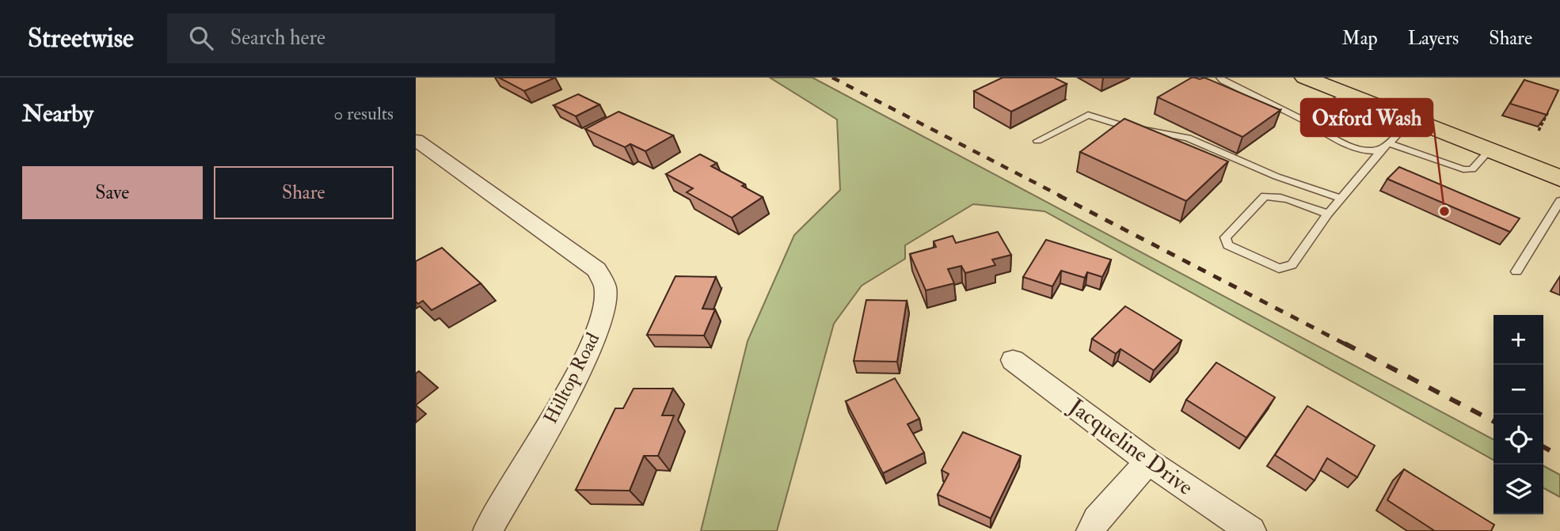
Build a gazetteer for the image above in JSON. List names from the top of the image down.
{
  "streets": {
    "street": ["Hilltop Road", "Jacqueline Drive"]
  },
  "places": ["Oxford Wash"],
  "page": {
    "header": "Streetwise",
    "search": "Search here",
    "nav": ["Map", "Layers", "Share"],
    "heading": ["Nearby", "0 results"],
    "buttons": ["Save", "Share"],
    "map_buttons": ["+", "−"]
  }
}
